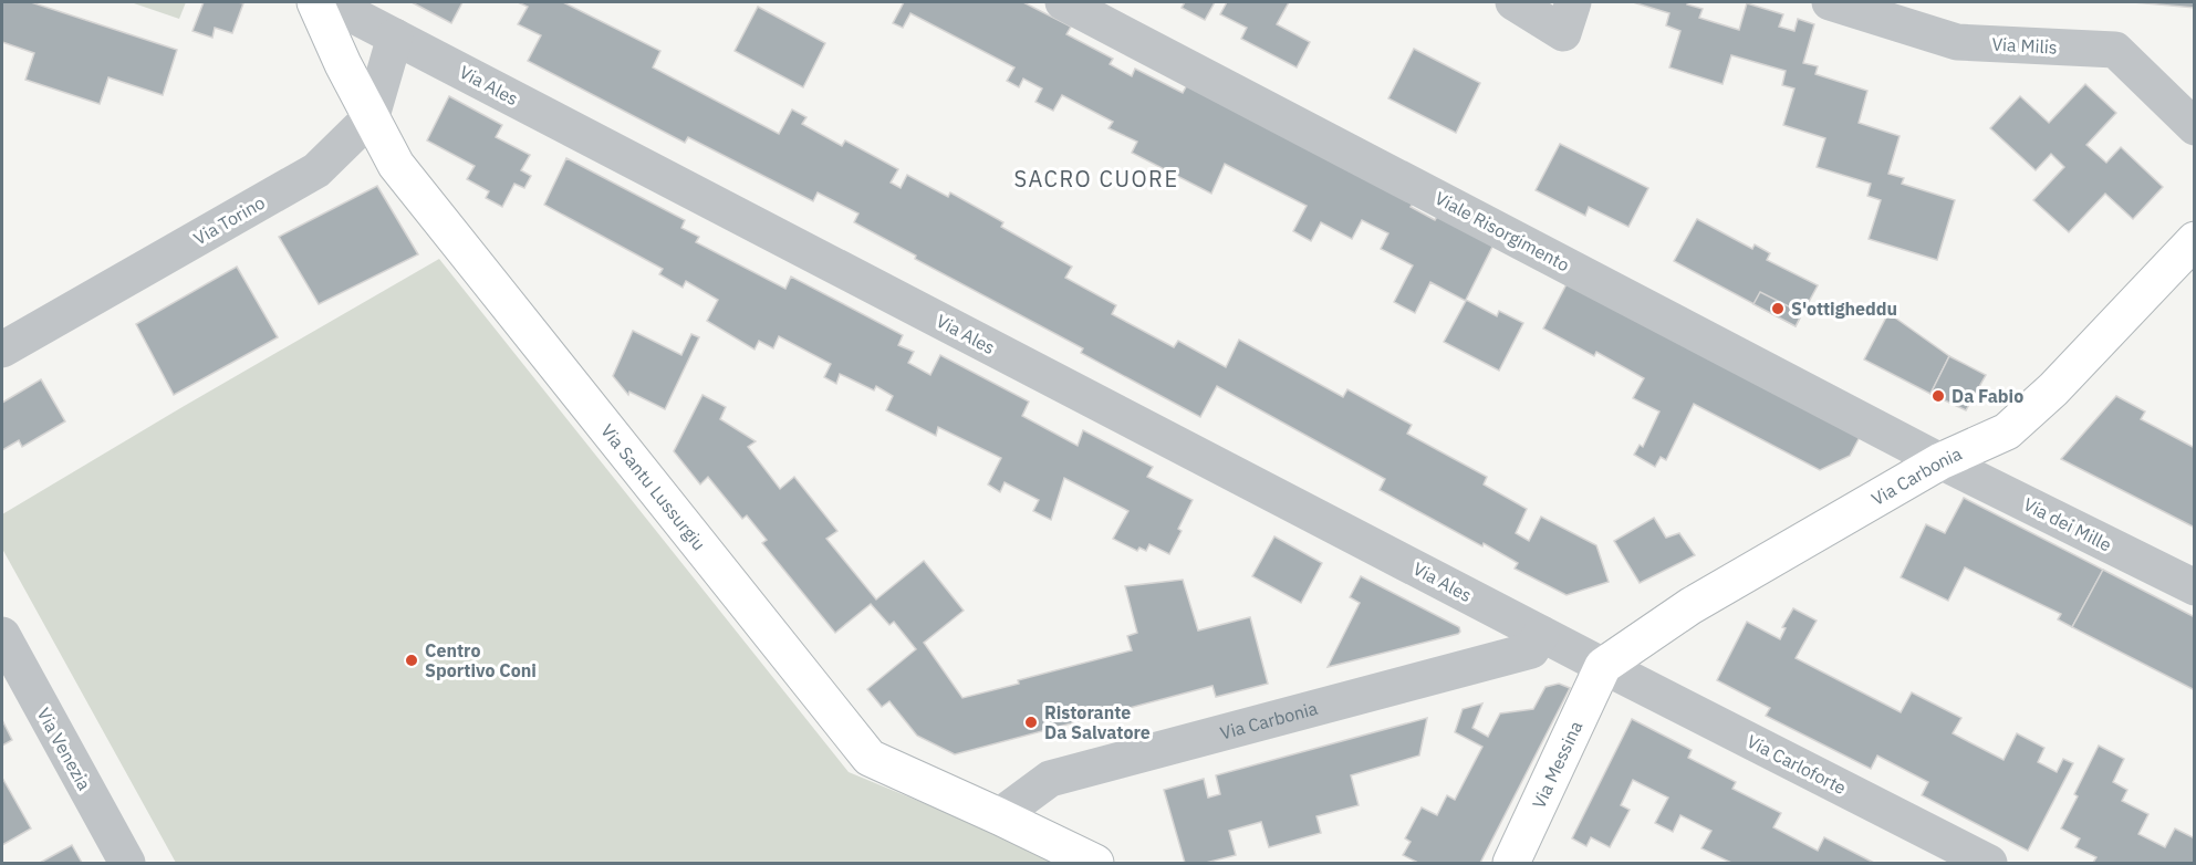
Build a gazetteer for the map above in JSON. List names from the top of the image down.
{
  "streets": {
    "street": [
      "Via Milis",
      "Via Ales",
      "Via Torino",
      "Viale Risorgimento",
      "Via Carbonia",
      "Via Santu Lussurgiu",
      "Via dei Mille",
      "Via Venezia",
      "Via Messina",
      "Via Carloforte"
    ]
  },
  "crossings": [
    ["Via Ales", "Via Torino"],
    ["Via Ales", "Via Carbonia"],
    ["Via Ales", "Via Messina"],
    ["Via Ales", "Via Carloforte"],
    ["Via Torino", "Via Santu Lussurgiu"],
    ["Viale Risorgimento", "Via Carbonia"],
    ["Viale Risorgimento", "Via dei Mille"],
    ["Via Carbonia", "Via Santu Lussurgiu"],
    ["Via Carbonia", "Via dei Mille"],
    ["Via Carbonia", "Via Messina"],
    ["Via Carbonia", "Via Carloforte"],
    ["Via Messina", "Via Carloforte"]
  ],
  "districts": ["SACRO CUORE"],
  "places": [
    "S'ottigheddu",
    "Da Fabio",
    "Centro Sportivo Coni",
    "Ristorante Da Salvatore"
  ]
}
